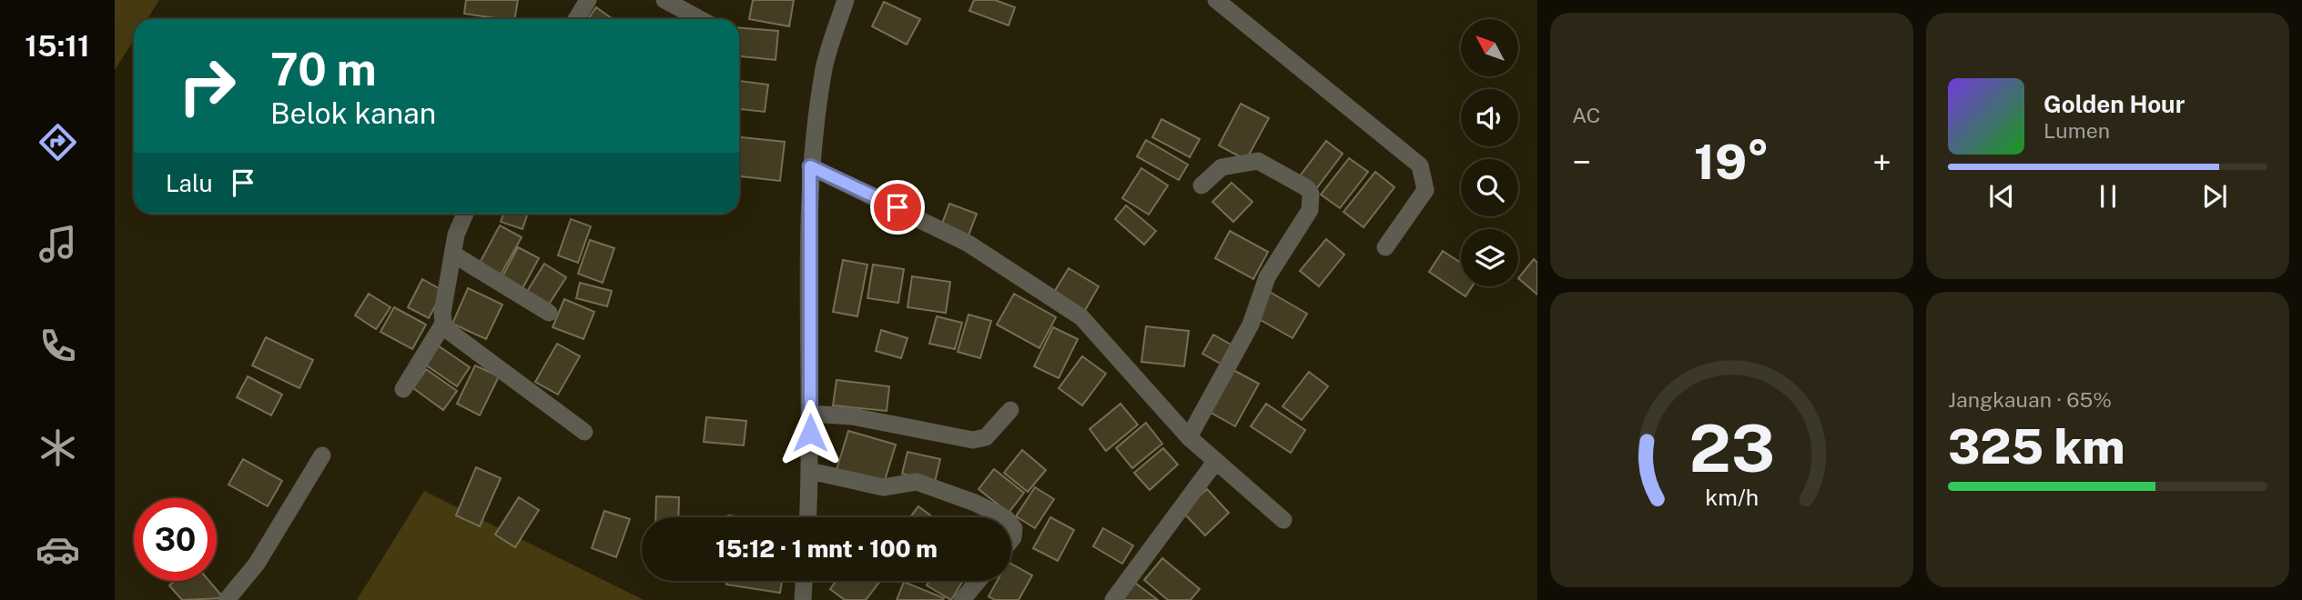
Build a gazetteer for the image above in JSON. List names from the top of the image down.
{
  "north": "top left",
  "page": {
    "tabs": "15:11",
    "tile": [
      "AC",
      ["Jangkauan · 65%", "325 km"]
    ],
    "turn": ["70 m", "Belok kanan"],
    "song": ["Golden Hour", "Lumen"],
    "heat": ["−", "19°", "+"],
    "then": "Lalu",
    "limit": "30",
    "trip": "15:12 · 1 mnt · 100 m",
    "gauge": ["23", "km/h"]
  }
}
